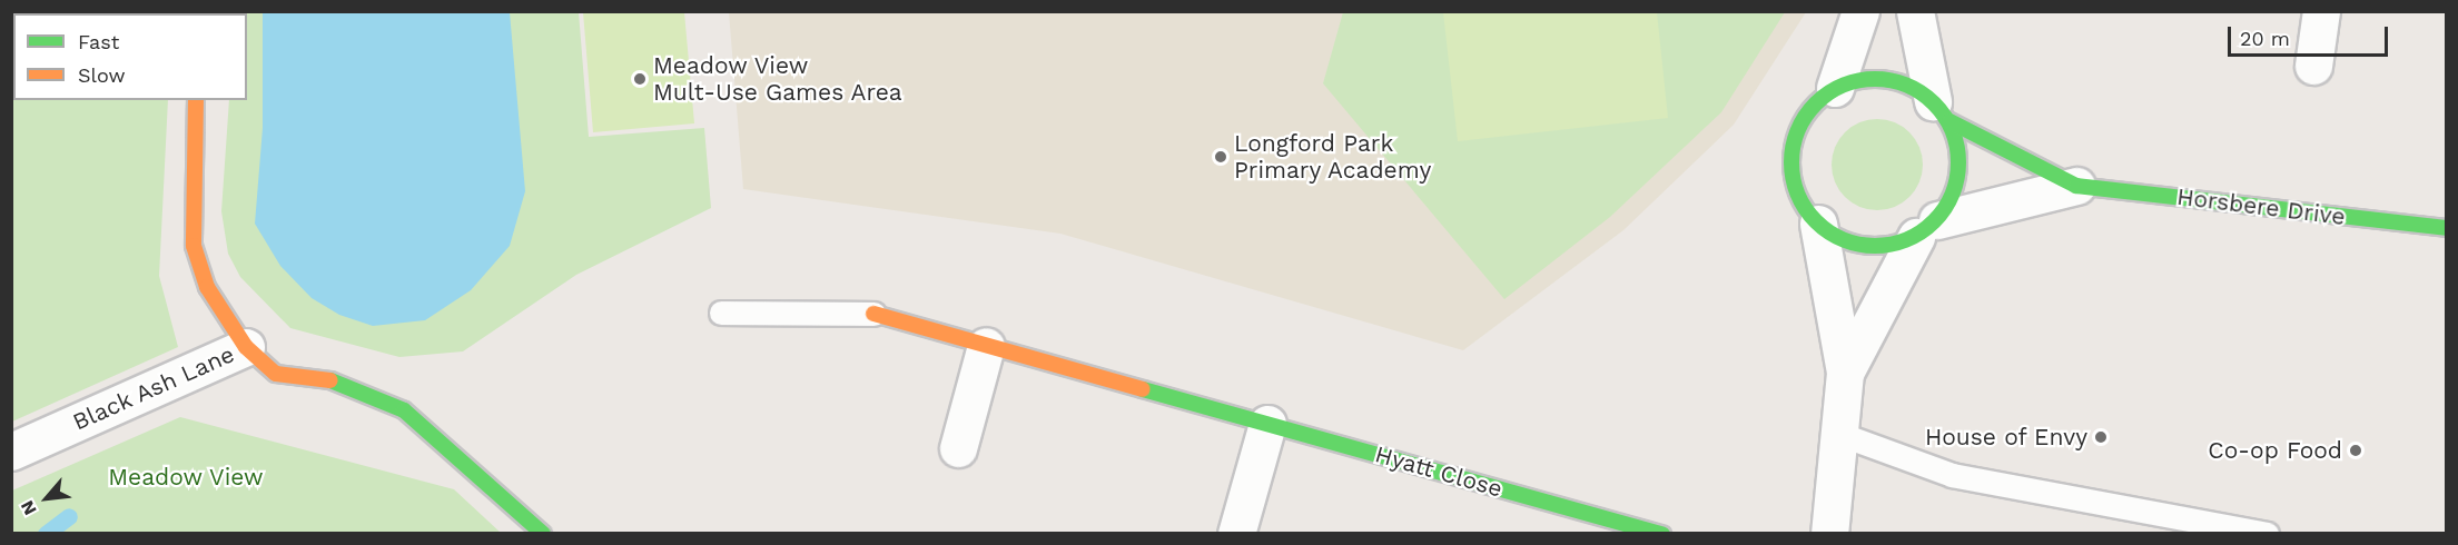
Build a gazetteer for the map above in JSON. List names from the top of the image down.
{
  "streets": {
    "street": ["Horsbere Drive", "Black Ash Lane", "Hyatt Close"]
  },
  "parks": ["Meadow View"],
  "places": [
    "Meadow View Mult-Use Games Area",
    "Longford Park Primary Academy",
    "House of Envy",
    "Co-op Food"
  ],
  "legend": ["Fast", "Slow"],
  "scale_bar": "20 m",
  "north": "bottom left"
}
